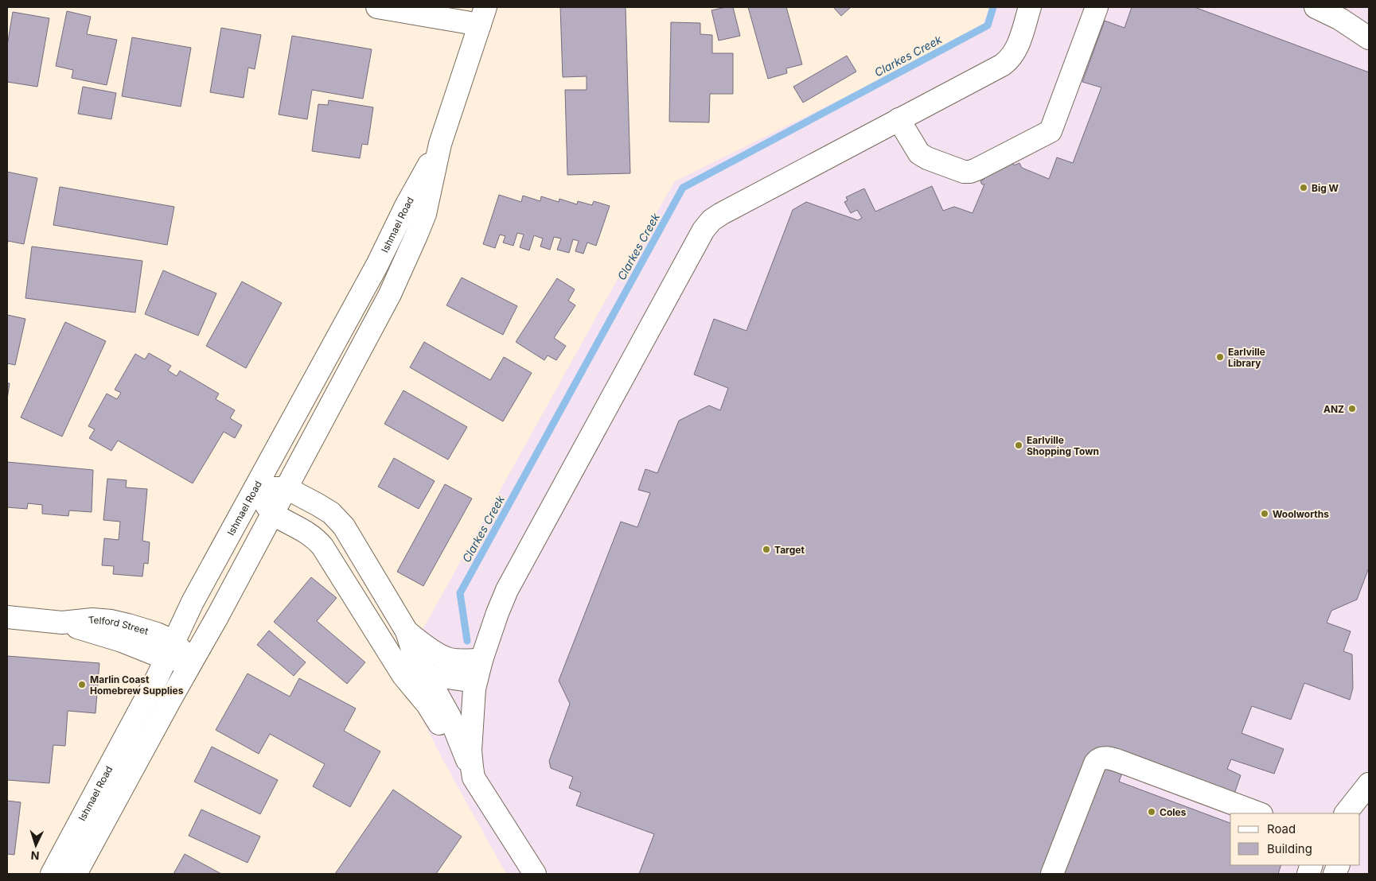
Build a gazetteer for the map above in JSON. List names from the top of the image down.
{
  "streets": {
    "street": ["Ishmael Road", "Telford Street"]
  },
  "crossings": [
    ["Ishmael Road", "Telford Street"]
  ],
  "water": ["Clarkes Creek"],
  "places": [
    "Big W",
    "Earlville Library",
    "ANZ",
    "Earlville Shopping Town",
    "Woolworths",
    "Target",
    "Marlin Coast Homebrew Supplies",
    "Coles"
  ],
  "legend": ["Road", "Building"],
  "north": "bottom"
}
